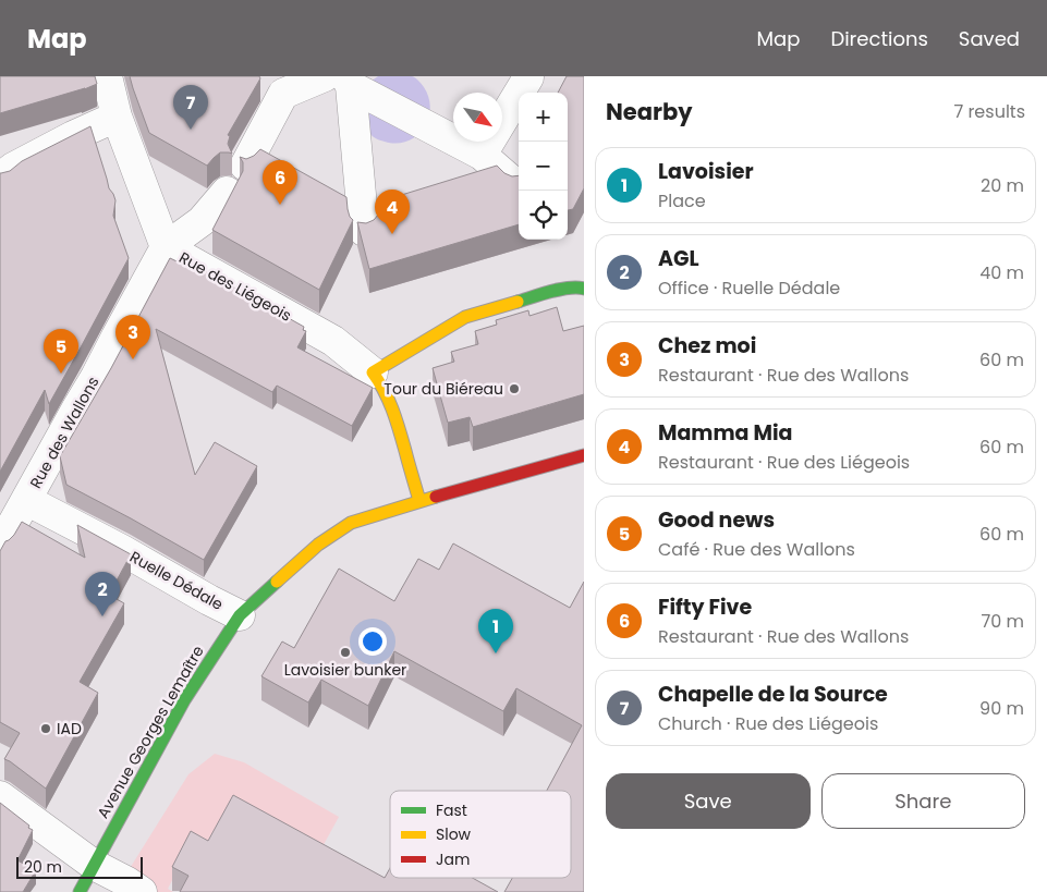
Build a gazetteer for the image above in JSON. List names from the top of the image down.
{
  "streets": {
    "street": [
      "Rue des Liégeois",
      "Rue des Wallons",
      "Ruelle Dédale",
      "Avenue Georges Lemaître"
    ]
  },
  "crossings": [
    ["Rue des Liégeois", "Rue des Wallons"],
    ["Rue des Liégeois", "Avenue Georges Lemaître"],
    ["Rue des Wallons", "Ruelle Dédale"],
    ["Ruelle Dédale", "Avenue Georges Lemaître"]
  ],
  "places": ["Tour du Biéreau", "Lavoisier bunker", "IAD"],
  "legend": ["Fast", "Slow", "Jam"],
  "scale_bar": "20 m",
  "north": "bottom right",
  "page": {
    "header": "Map",
    "nav": ["Map", "Directions", "Saved"],
    "heading": ["Nearby", "7 results"],
    "pins": [
      "7",
      "6",
      "4",
      "3",
      "5",
      "2",
      "1"
    ],
    "map_buttons": ["+", "−"],
    "list": [
      {
        "mark": "1",
        "name": "Lavoisier",
        "note": "Place",
        "value": "20 m"
      },
      {
        "mark": "2",
        "name": "AGL",
        "note": "Office · Ruelle Dédale",
        "value": "40 m"
      },
      {
        "mark": "3",
        "name": "Chez moi",
        "note": "Restaurant · Rue des Wallons",
        "value": "60 m"
      },
      {
        "mark": "4",
        "name": "Mamma Mia",
        "note": "Restaurant · Rue des Liégeois",
        "value": "60 m"
      },
      {
        "mark": "5",
        "name": "Good news",
        "note": "Café · Rue des Wallons",
        "value": "60 m"
      },
      {
        "mark": "6",
        "name": "Fifty Five",
        "note": "Restaurant · Rue des Wallons",
        "value": "70 m"
      },
      {
        "mark": "7",
        "name": "Chapelle de la Source",
        "note": "Church · Rue des Liégeois",
        "value": "90 m"
      }
    ],
    "buttons": ["Save", "Share"],
    "scale": "20 m"
  }
}
